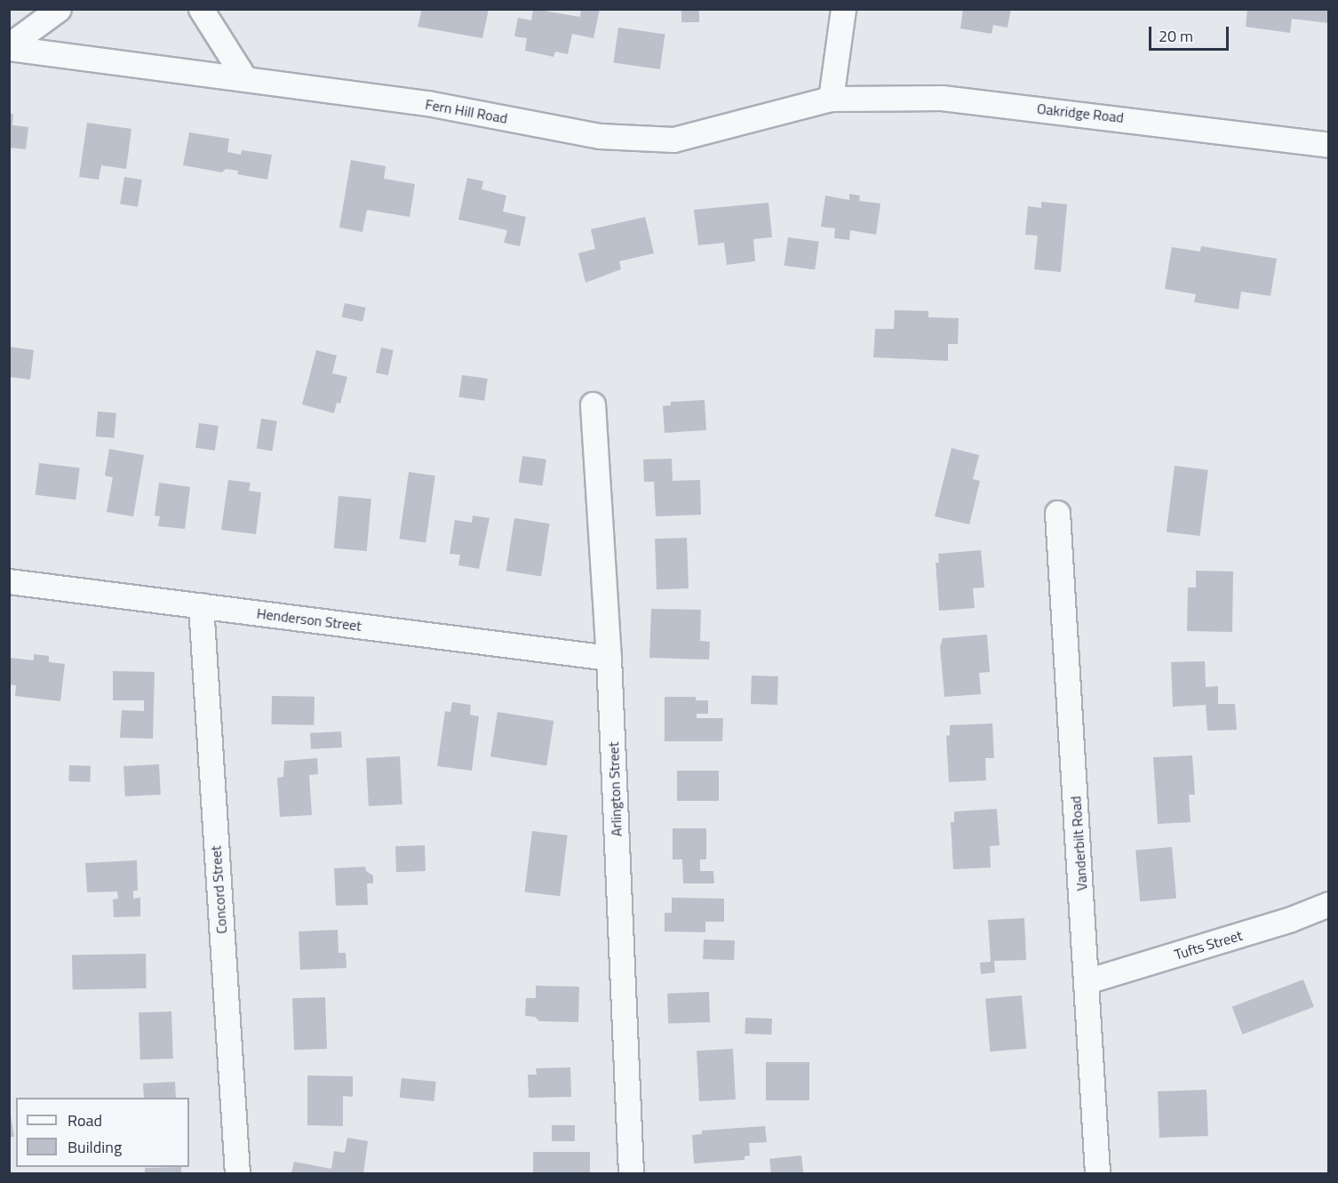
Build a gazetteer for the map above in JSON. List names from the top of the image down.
{
  "streets": {
    "street": [
      "Fern Hill Road",
      "Oakridge Road",
      "Henderson Street",
      "Arlington Street",
      "Vanderbilt Road",
      "Concord Street",
      "Tufts Street"
    ]
  },
  "crossings": [
    ["Fern Hill Road", "Oakridge Road"],
    ["Henderson Street", "Arlington Street"],
    ["Henderson Street", "Concord Street"],
    ["Vanderbilt Road", "Tufts Street"]
  ],
  "legend": ["Road", "Building"],
  "scale_bar": "20 m"
}
